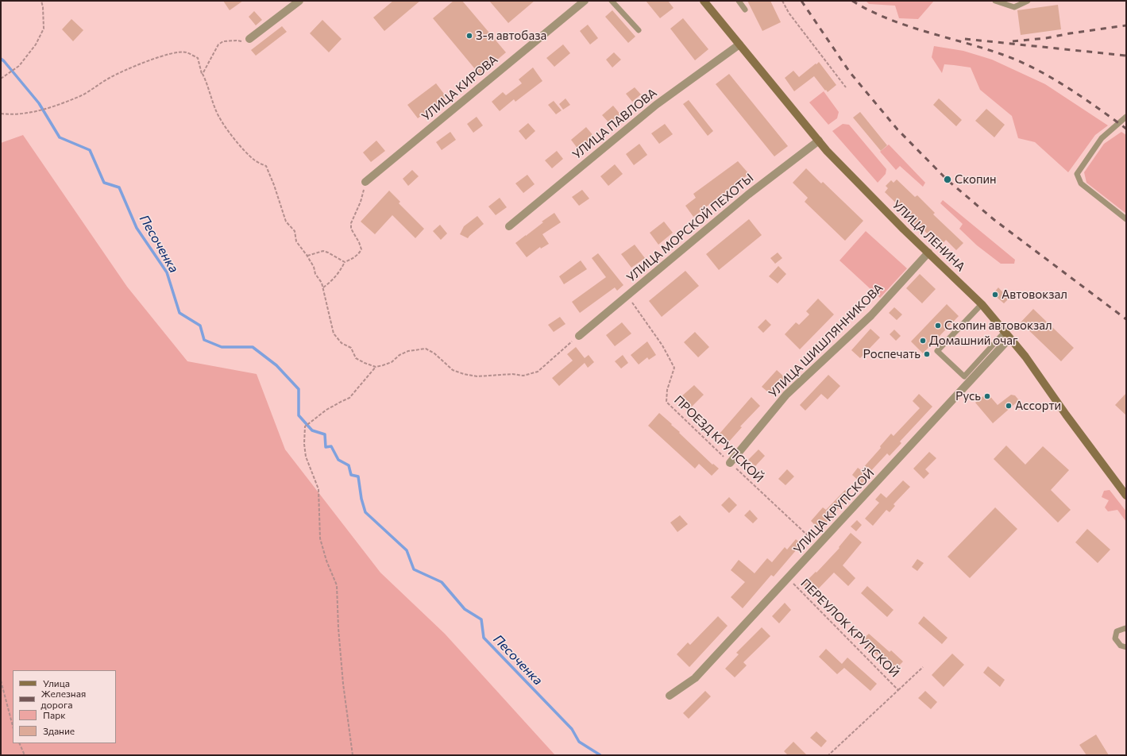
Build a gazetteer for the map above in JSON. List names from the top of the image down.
{
  "streets": {
    "street": [
      "УЛИЦА КИРОВА",
      "УЛИЦА ПАВЛОВА",
      "УЛИЦА МОРСКОЙ ПЕХОТЫ",
      "УЛИЦА ЛЕНИНА",
      "УЛИЦА ШИШЛЯННИКОВА",
      "УЛИЦА КРУПСКОЙ"
    ],
    "path": ["ПРОЕЗД КРУПСКОЙ", "ПЕРЕУЛОК КРУПСКОЙ"]
  },
  "crossings": [
    ["УЛИЦА ПАВЛОВА", "УЛИЦА ЛЕНИНА"],
    ["УЛИЦА МОРСКОЙ ПЕХОТЫ", "УЛИЦА ЛЕНИНА"],
    ["УЛИЦА МОРСКОЙ ПЕХОТЫ", "ПРОЕЗД КРУПСКОЙ"],
    ["УЛИЦА ЛЕНИНА", "УЛИЦА ШИШЛЯННИКОВА"],
    ["УЛИЦА ЛЕНИНА", "УЛИЦА КРУПСКОЙ"],
    ["УЛИЦА ШИШЛЯННИКОВА", "ПРОЕЗД КРУПСКОЙ"],
    ["ПРОЕЗД КРУПСКОЙ", "УЛИЦА КРУПСКОЙ"],
    ["УЛИЦА КРУПСКОЙ", "ПЕРЕУЛОК КРУПСКОЙ"]
  ],
  "water": ["Песоченка"],
  "places": [
    "3-я автобаза",
    "Скопин",
    "Автовокзал",
    "Скопин автовокзал",
    "Домашний очаг",
    "Роспечать",
    "Русь",
    "Ассорти"
  ],
  "legend": [
    "Улица",
    "Железная дорога",
    "Парк",
    "Здание"
  ]
}
